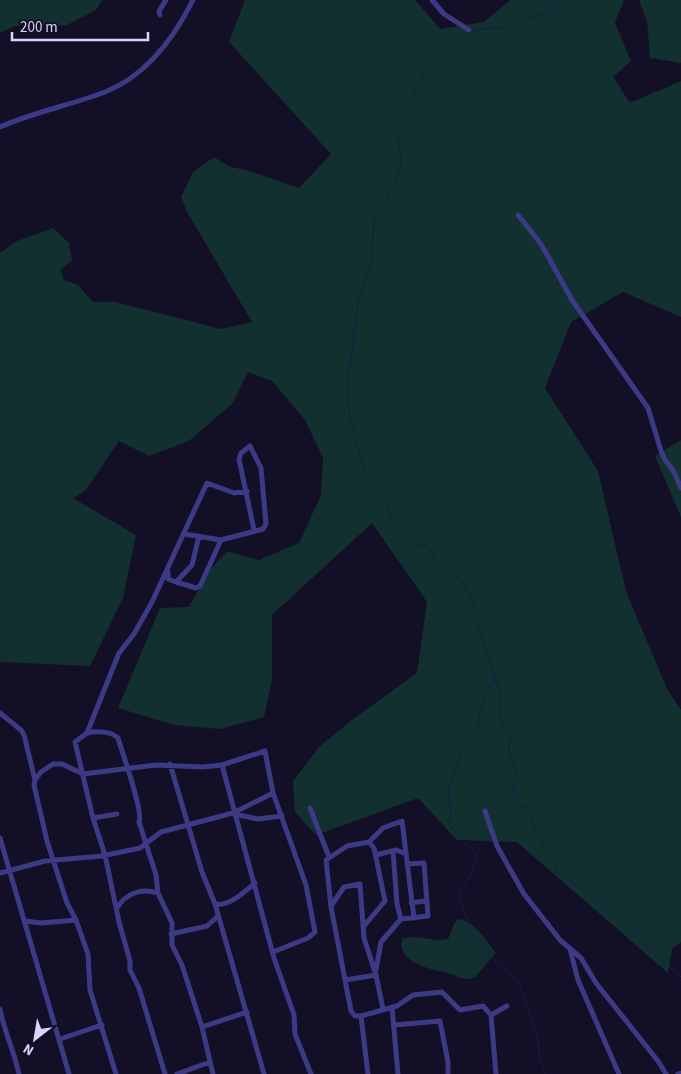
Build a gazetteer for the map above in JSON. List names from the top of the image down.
{
  "scale_bar": "200 m",
  "north": "bottom left"
}
